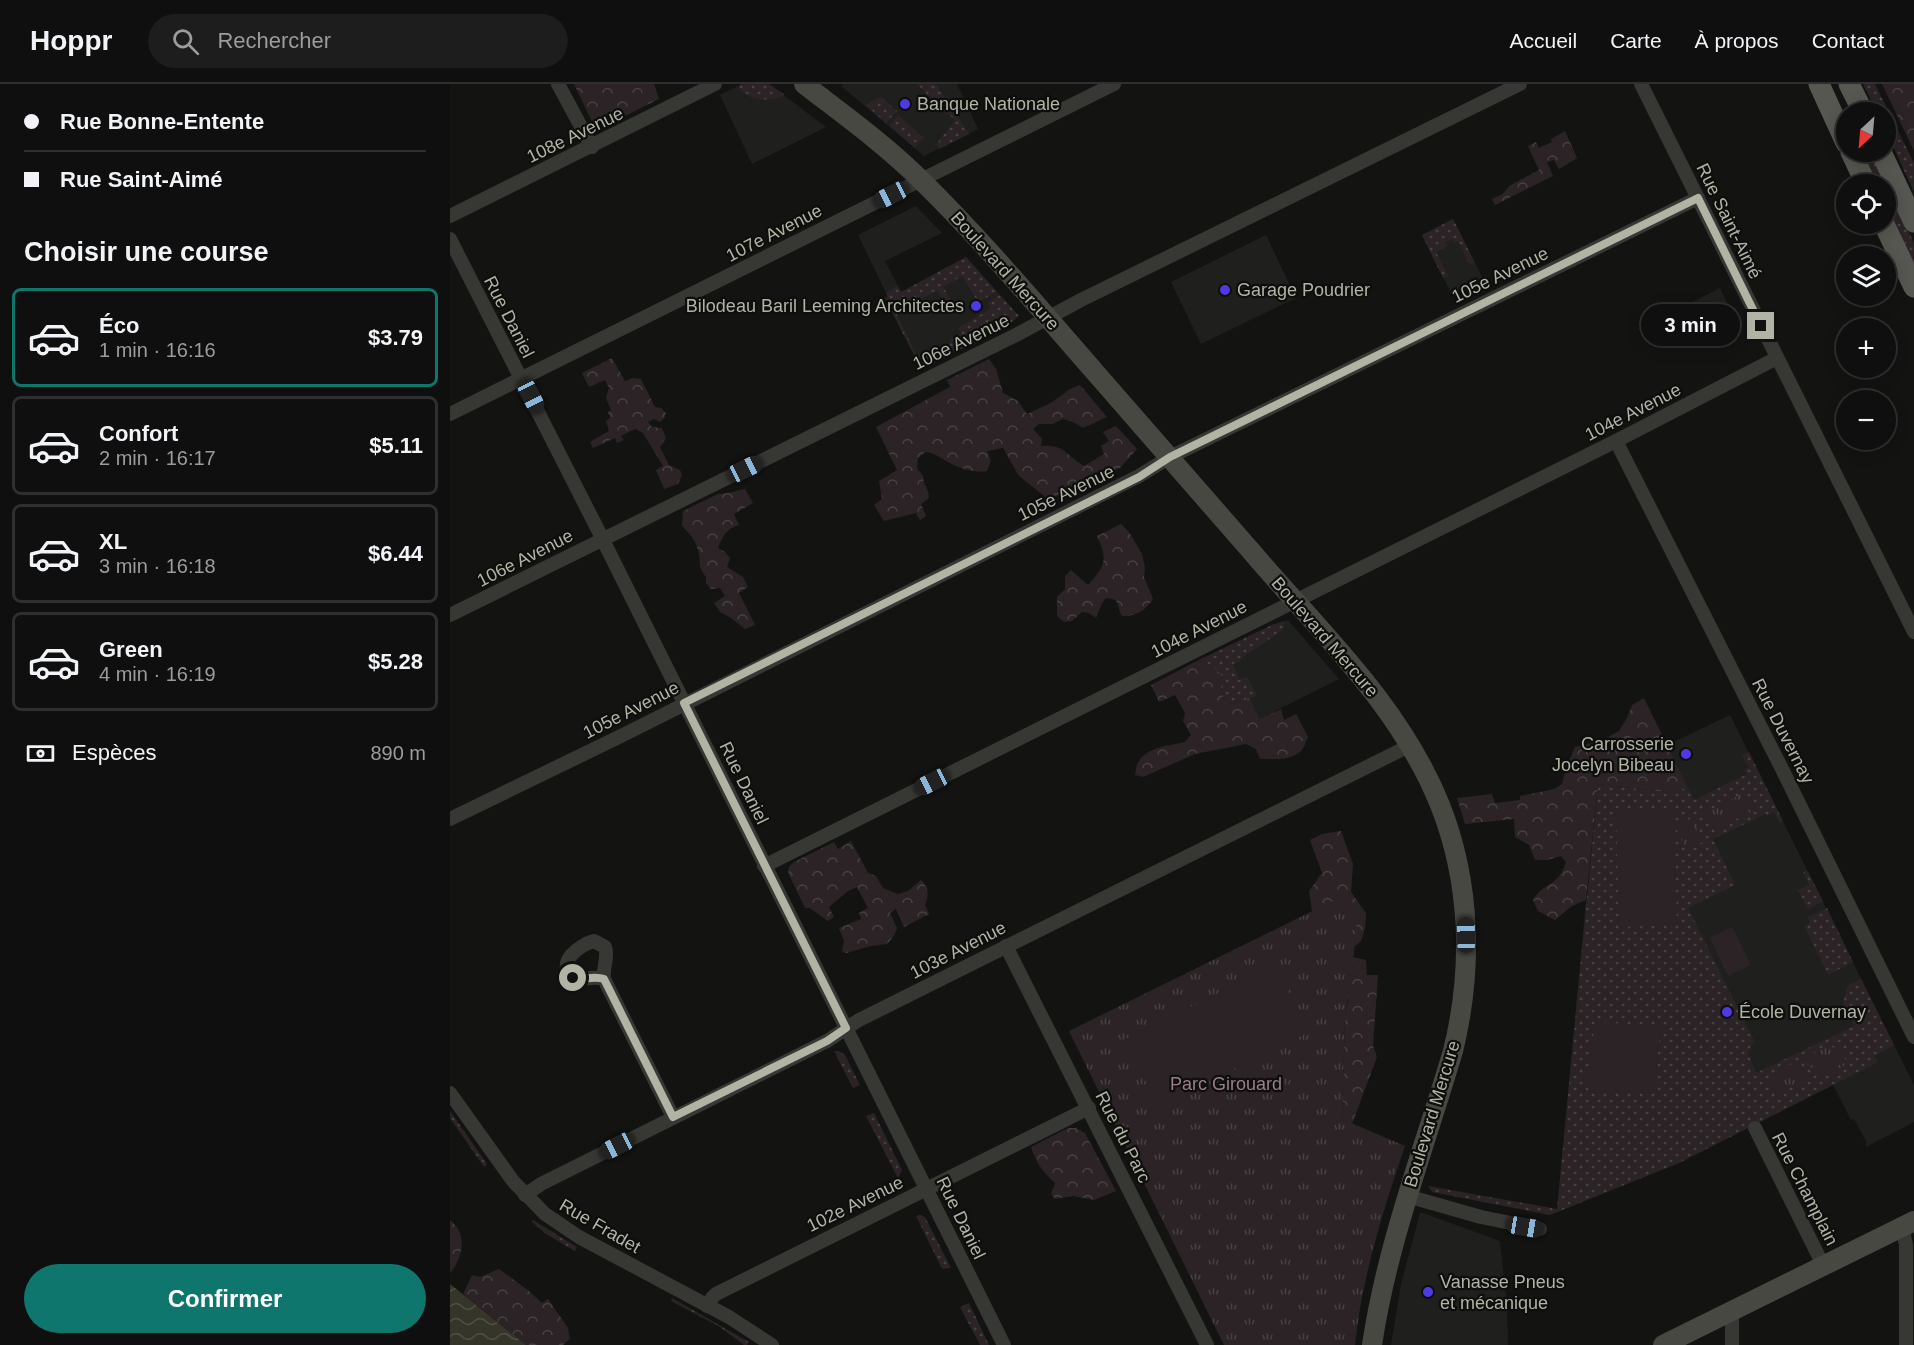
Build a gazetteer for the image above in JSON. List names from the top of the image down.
{
  "streets": {
    "street": [
      "108e Avenue",
      "Rue Saint-Aimé",
      "107e Avenue",
      "Boulevard Mercure",
      "105e Avenue",
      "Rue Daniel",
      "106e Avenue",
      "104e Avenue",
      "Rue Duvernay",
      "103e Avenue",
      "Rue du Parc",
      "Rue Champlain",
      "102e Avenue",
      "Rue Fradet"
    ]
  },
  "crossings": [
    ["Rue Saint-Aimé", "105e Avenue"],
    ["Rue Saint-Aimé", "104e Avenue"],
    ["107e Avenue", "Boulevard Mercure"],
    ["107e Avenue", "Rue Daniel"],
    ["Boulevard Mercure", "105e Avenue"],
    ["Boulevard Mercure", "106e Avenue"],
    ["Boulevard Mercure", "104e Avenue"],
    ["Boulevard Mercure", "103e Avenue"],
    ["105e Avenue", "Rue Daniel"],
    ["Rue Daniel", "106e Avenue"],
    ["Rue Daniel", "104e Avenue"],
    ["Rue Daniel", "103e Avenue"],
    ["Rue Daniel", "102e Avenue"],
    ["104e Avenue", "Rue Duvernay"],
    ["103e Avenue", "Rue du Parc"],
    ["103e Avenue", "Rue Fradet"],
    ["Rue du Parc", "102e Avenue"],
    ["102e Avenue", "Rue Fradet"]
  ],
  "parks": ["Parc Girouard"],
  "places": [
    "Banque Nationale",
    "Garage Poudrier",
    "Bilodeau Baril Leeming Architectes",
    "Carrosserie Jocelyn Bibeau",
    "École Duvernay",
    "Vanasse Pneus et mécanique"
  ],
  "north": "bottom left",
  "page": {
    "header": "Hoppr",
    "search": "Rechercher",
    "nav": [
      "Accueil",
      "Carte",
      "À propos",
      "Contact"
    ],
    "banner": ["Rue Bonne-Entente", "Rue Saint-Aimé"],
    "map_buttons": ["+", "−"],
    "heading": "Choisir une course",
    "list": [
      {
        "name": "Éco",
        "note": "1 min · 16:16",
        "value": "$3.79"
      },
      {
        "name": "Confort",
        "note": "2 min · 16:17",
        "value": "$5.11"
      },
      {
        "name": "XL",
        "note": "3 min · 16:18",
        "value": "$6.44"
      },
      {
        "name": "Green",
        "note": "4 min · 16:19",
        "value": "$5.28"
      }
    ],
    "bubble": "3 min",
    "pay": ["Espèces", "890 m"],
    "buttons": "Confirmer"
  }
}
